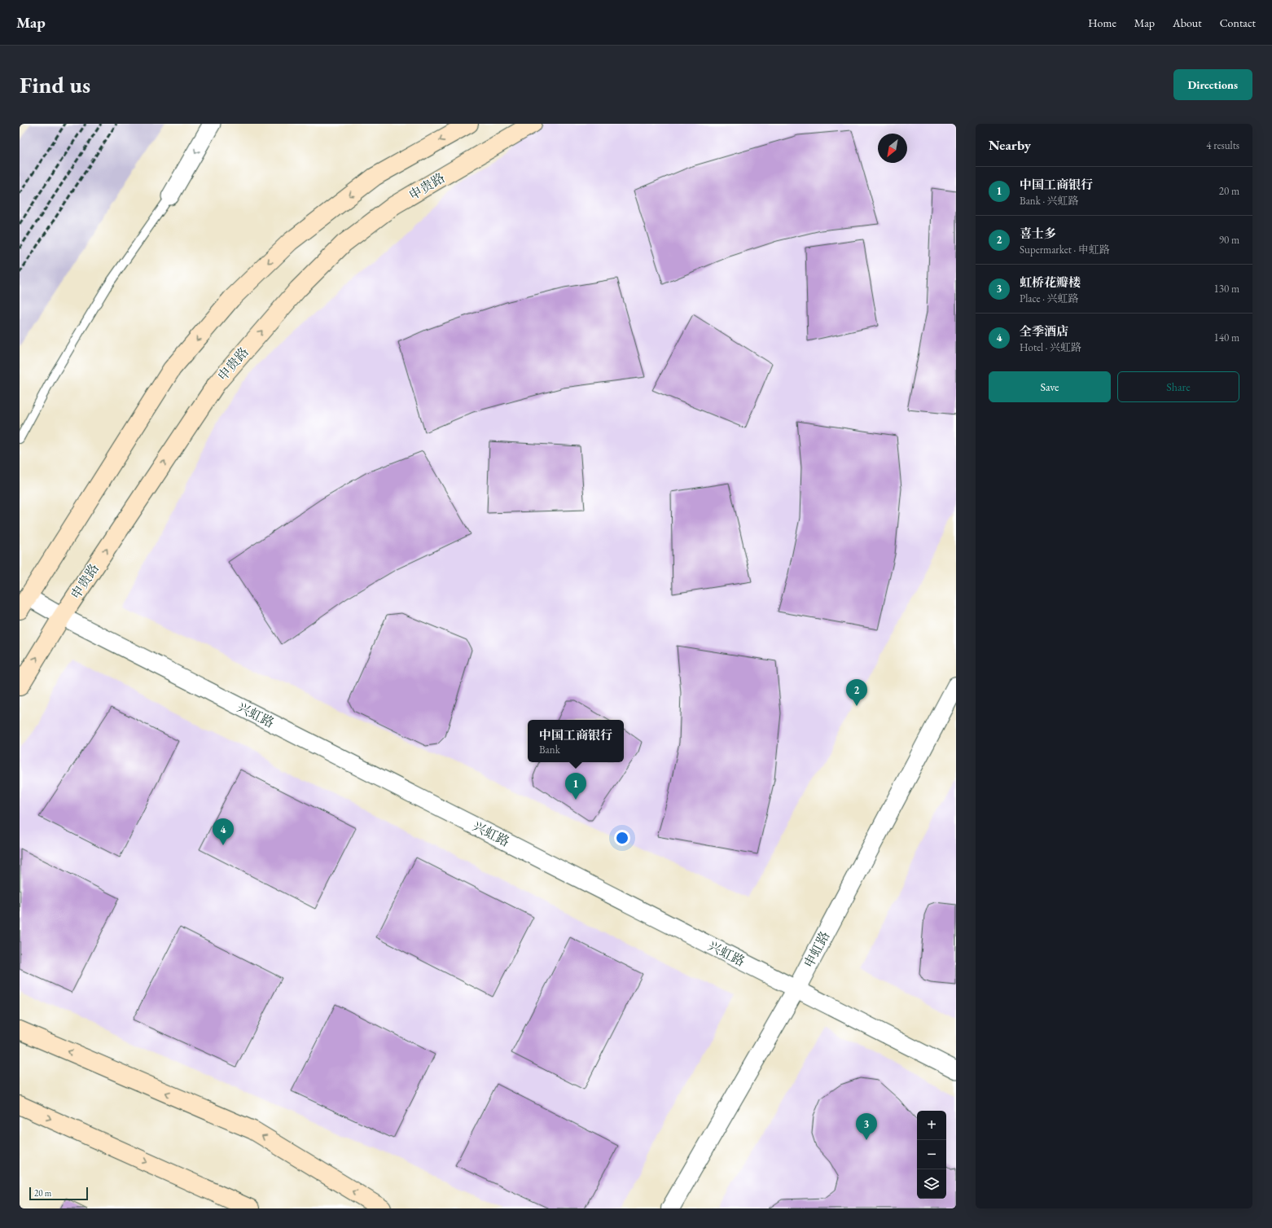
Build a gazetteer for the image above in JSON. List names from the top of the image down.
{
  "streets": {
    "main road": ["申贵路"],
    "street": ["兴虹路", "申虹路"]
  },
  "crossings": [
    ["申贵路", "兴虹路"],
    ["兴虹路", "申虹路"]
  ],
  "scale_bar": "20 m",
  "north": "bottom left",
  "page": {
    "header": "Map",
    "nav": [
      "Home",
      "Map",
      "About",
      "Contact"
    ],
    "buttons": [
      "Directions",
      ["Save", "Share"]
    ],
    "title": "Find us",
    "heading": ["Nearby", "4 results"],
    "list": [
      {
        "mark": "1",
        "name": "中国工商银行",
        "note": "Bank · 兴虹路",
        "value": "20 m"
      },
      {
        "mark": "2",
        "name": "喜士多",
        "note": "Supermarket · 申虹路",
        "value": "90 m"
      },
      {
        "mark": "3",
        "name": "虹桥花瓣楼",
        "note": "Place · 兴虹路",
        "value": "130 m"
      },
      {
        "mark": "4",
        "name": "全季酒店",
        "note": "Hotel · 兴虹路",
        "value": "140 m"
      }
    ],
    "pins": [
      "2",
      "1",
      "4",
      "3"
    ],
    "popup": ["中国工商银行", "Bank"],
    "map_buttons": ["+", "−"],
    "scale": "20 m"
  }
}
